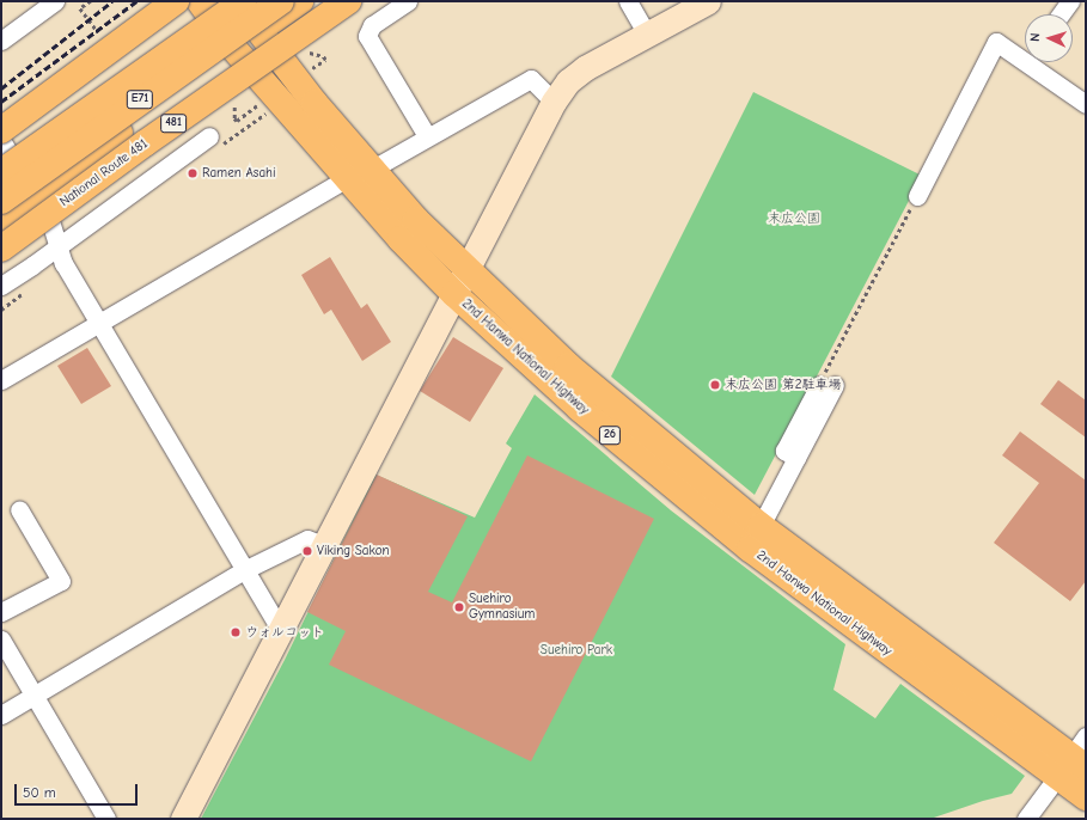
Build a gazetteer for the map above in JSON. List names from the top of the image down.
{
  "streets": {
    "highway": [
      "E71",
      "481",
      "National Route 481",
      "2nd Hanwa National Highway",
      "26"
    ]
  },
  "crossings": [
    ["481", "2nd Hanwa National Highway"]
  ],
  "parks": ["末広公園", "Suehiro Park"],
  "places": [
    "Ramen Asahi",
    "末広公園 第2駐車場",
    "Viking Sakon",
    "Suehiro Gymnasium",
    "ウォルコット"
  ],
  "scale_bar": "50 m",
  "north": "left"
}
